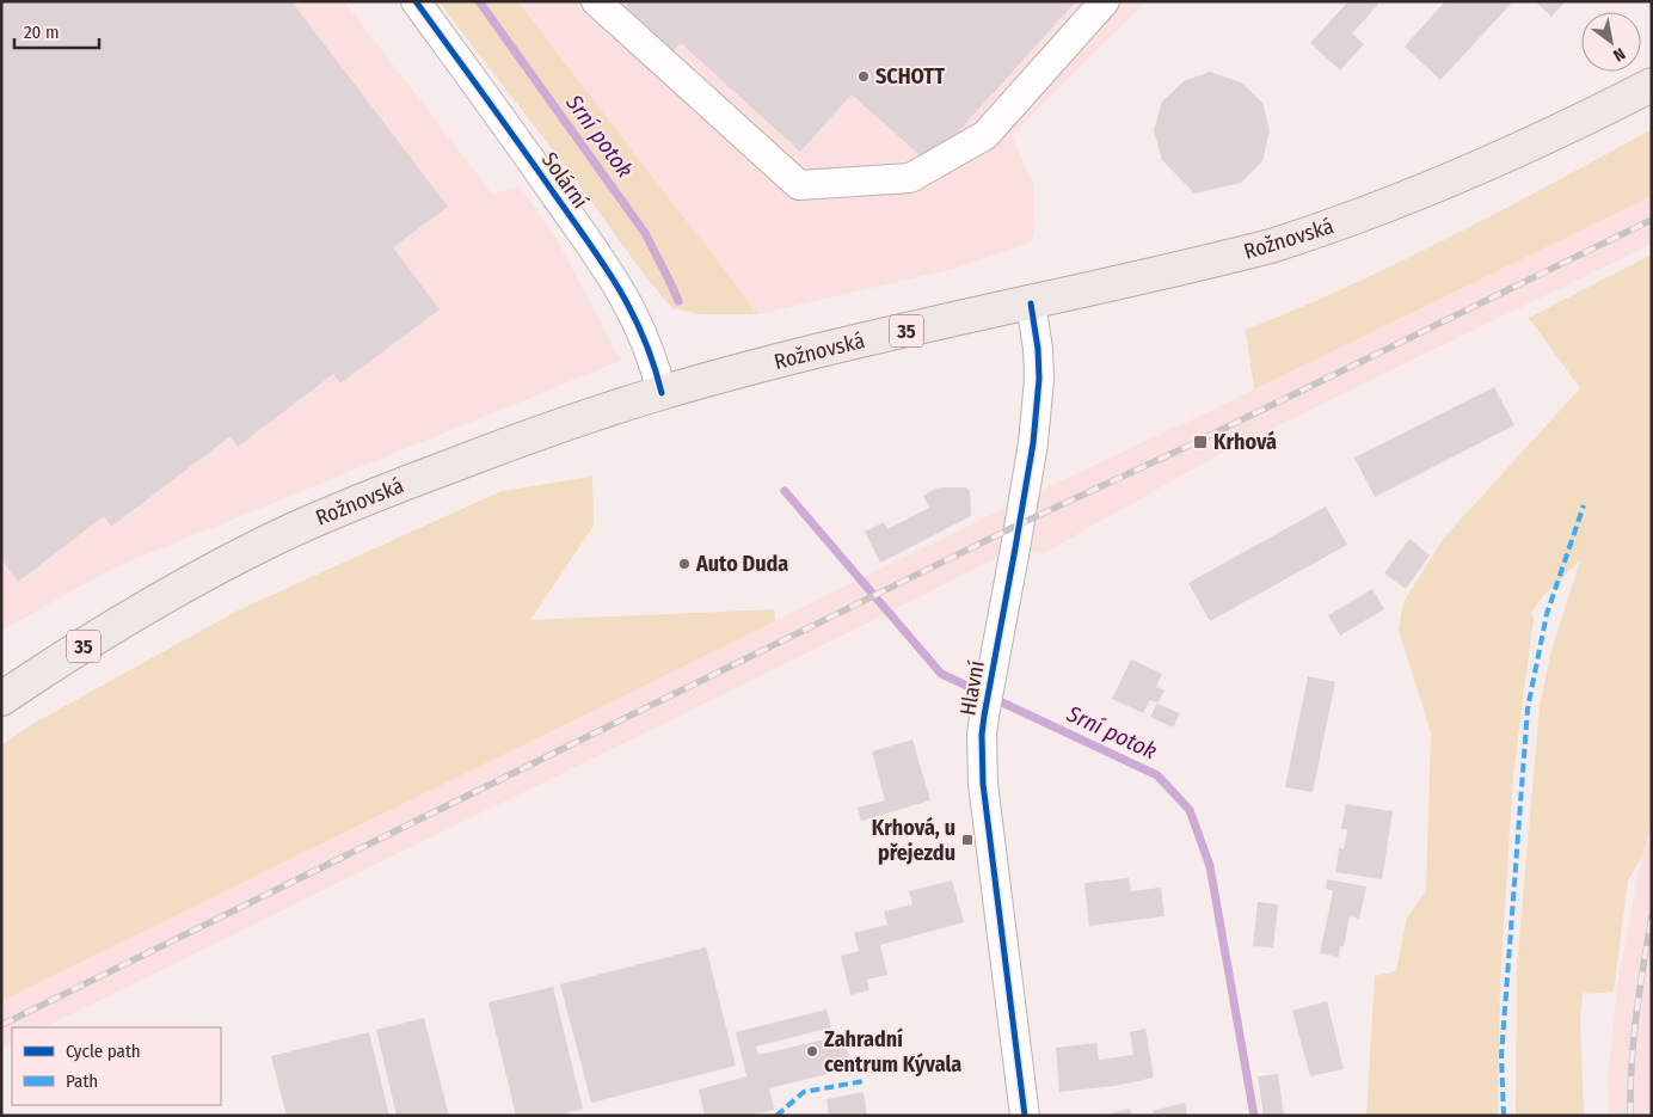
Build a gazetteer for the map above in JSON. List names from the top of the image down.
{
  "streets": {
    "main road": ["Rožnovská", "35"],
    "street": ["Solární", "Hlavní"]
  },
  "crossings": [
    ["Solární", "Rožnovská"],
    ["Rožnovská", "Hlavní"]
  ],
  "water": ["Srní potok"],
  "places": {
    "other": ["SCHOTT", "Auto Duda", "Zahradní centrum Kývala"],
    "transit": ["Krhová", "Krhová, u přejezdu"]
  },
  "legend": ["Cycle path", "Path"],
  "scale_bar": "20 m",
  "north": "bottom right"
}
